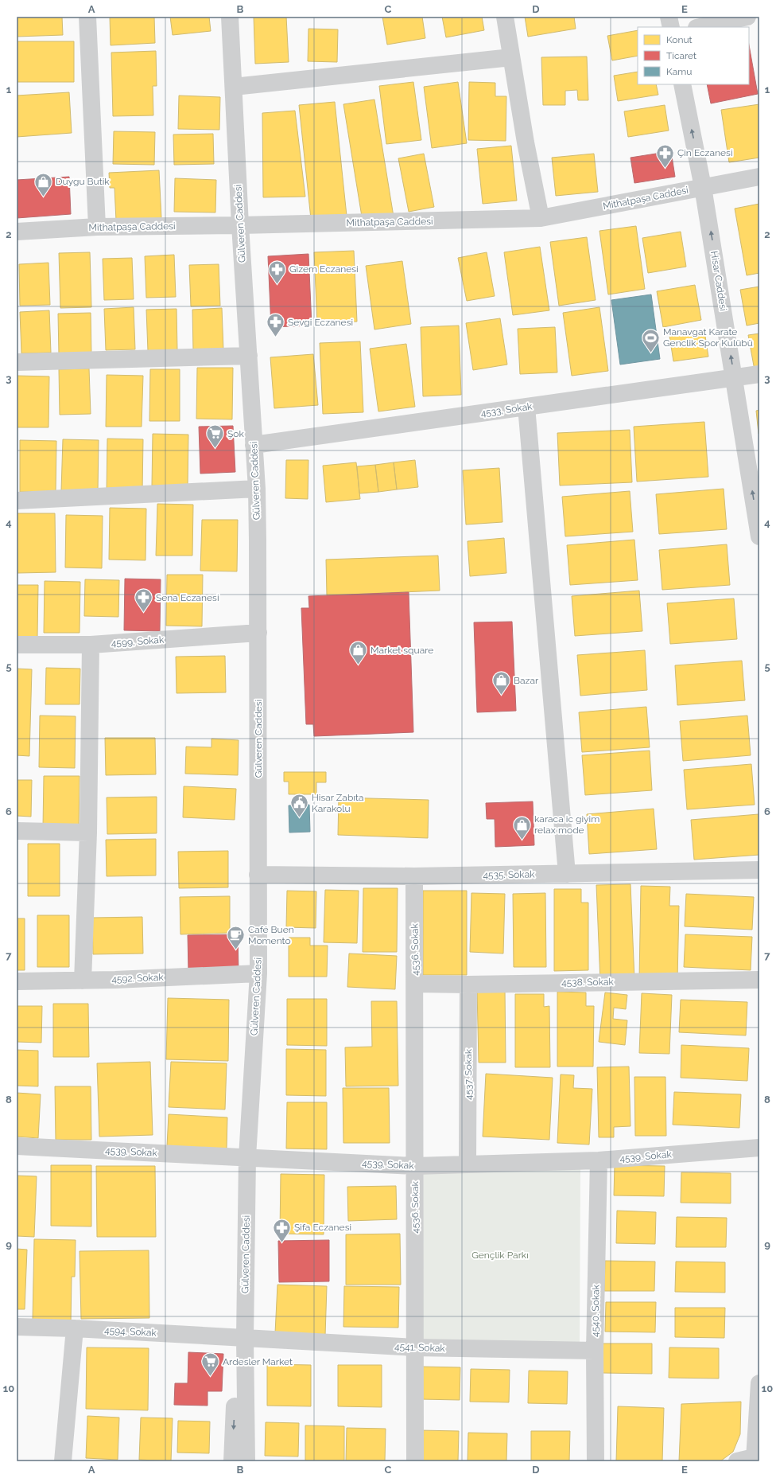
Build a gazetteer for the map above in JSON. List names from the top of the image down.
{
  "streets": {
    "street": [
      "Mithatpaşa Caddesi",
      "Gülveren Caddesi",
      "Hisar Caddesi",
      "4533, Sokak",
      "4599, Sokak",
      "4535. Sokak",
      "4536. Sokak",
      "4592. Sokak",
      "4538. Sokak",
      "4537. Sokak",
      "4539. Sokak",
      "4540. Sokak",
      "4594. Sokak",
      "4541. Sokak"
    ]
  },
  "crossings": [
    ["Mithatpaşa Caddesi", "Gülveren Caddesi"],
    ["Mithatpaşa Caddesi", "Hisar Caddesi"],
    ["Gülveren Caddesi", "4533, Sokak"],
    ["Gülveren Caddesi", "4599, Sokak"],
    ["Gülveren Caddesi", "4535. Sokak"],
    ["Gülveren Caddesi", "4592. Sokak"],
    ["Gülveren Caddesi", "4539. Sokak"],
    ["Gülveren Caddesi", "4594. Sokak"],
    ["Gülveren Caddesi", "4541. Sokak"],
    ["Hisar Caddesi", "4533, Sokak"],
    ["4535. Sokak", "4536. Sokak"],
    ["4536. Sokak", "4538. Sokak"],
    ["4536. Sokak", "4539. Sokak"],
    ["4536. Sokak", "4541. Sokak"],
    ["4538. Sokak", "4537. Sokak"],
    ["4537. Sokak", "4539. Sokak"],
    ["4539. Sokak", "4540. Sokak"],
    ["4540. Sokak", "4541. Sokak"],
    ["4594. Sokak", "4541. Sokak"]
  ],
  "one_way": ["Hisar Caddesi"],
  "parks": ["Gençlik Parkı"],
  "places": {
    "pharmacy": [
      "Çin Eczanesi",
      "Gizem Eczanesi",
      "Sevgi Eczanesi",
      "Sena Eczanesi",
      "Şifa Eczanesi"
    ],
    "shop": [
      "Duygu Butik",
      "Market square",
      "Bazar",
      "karaca ic giyim relax mode"
    ],
    "sports": ["Manavgat Karate Genclik Spor Kulübü"],
    "supermarket": ["Şok", "Ardesler Market"],
    "public building": ["Hisar Zabıta Karakolu"],
    "cafe": ["Café Buen Momento"]
  },
  "legend": ["Konut", "Ticaret", "Kamu"],
  "grid": {
    "columns": [
      "A",
      "B",
      "C",
      "D",
      "E"
    ],
    "rows": [
      "1",
      "2",
      "3",
      "4",
      "5",
      "6",
      "7",
      "8",
      "9",
      "10"
    ]
  }
}
